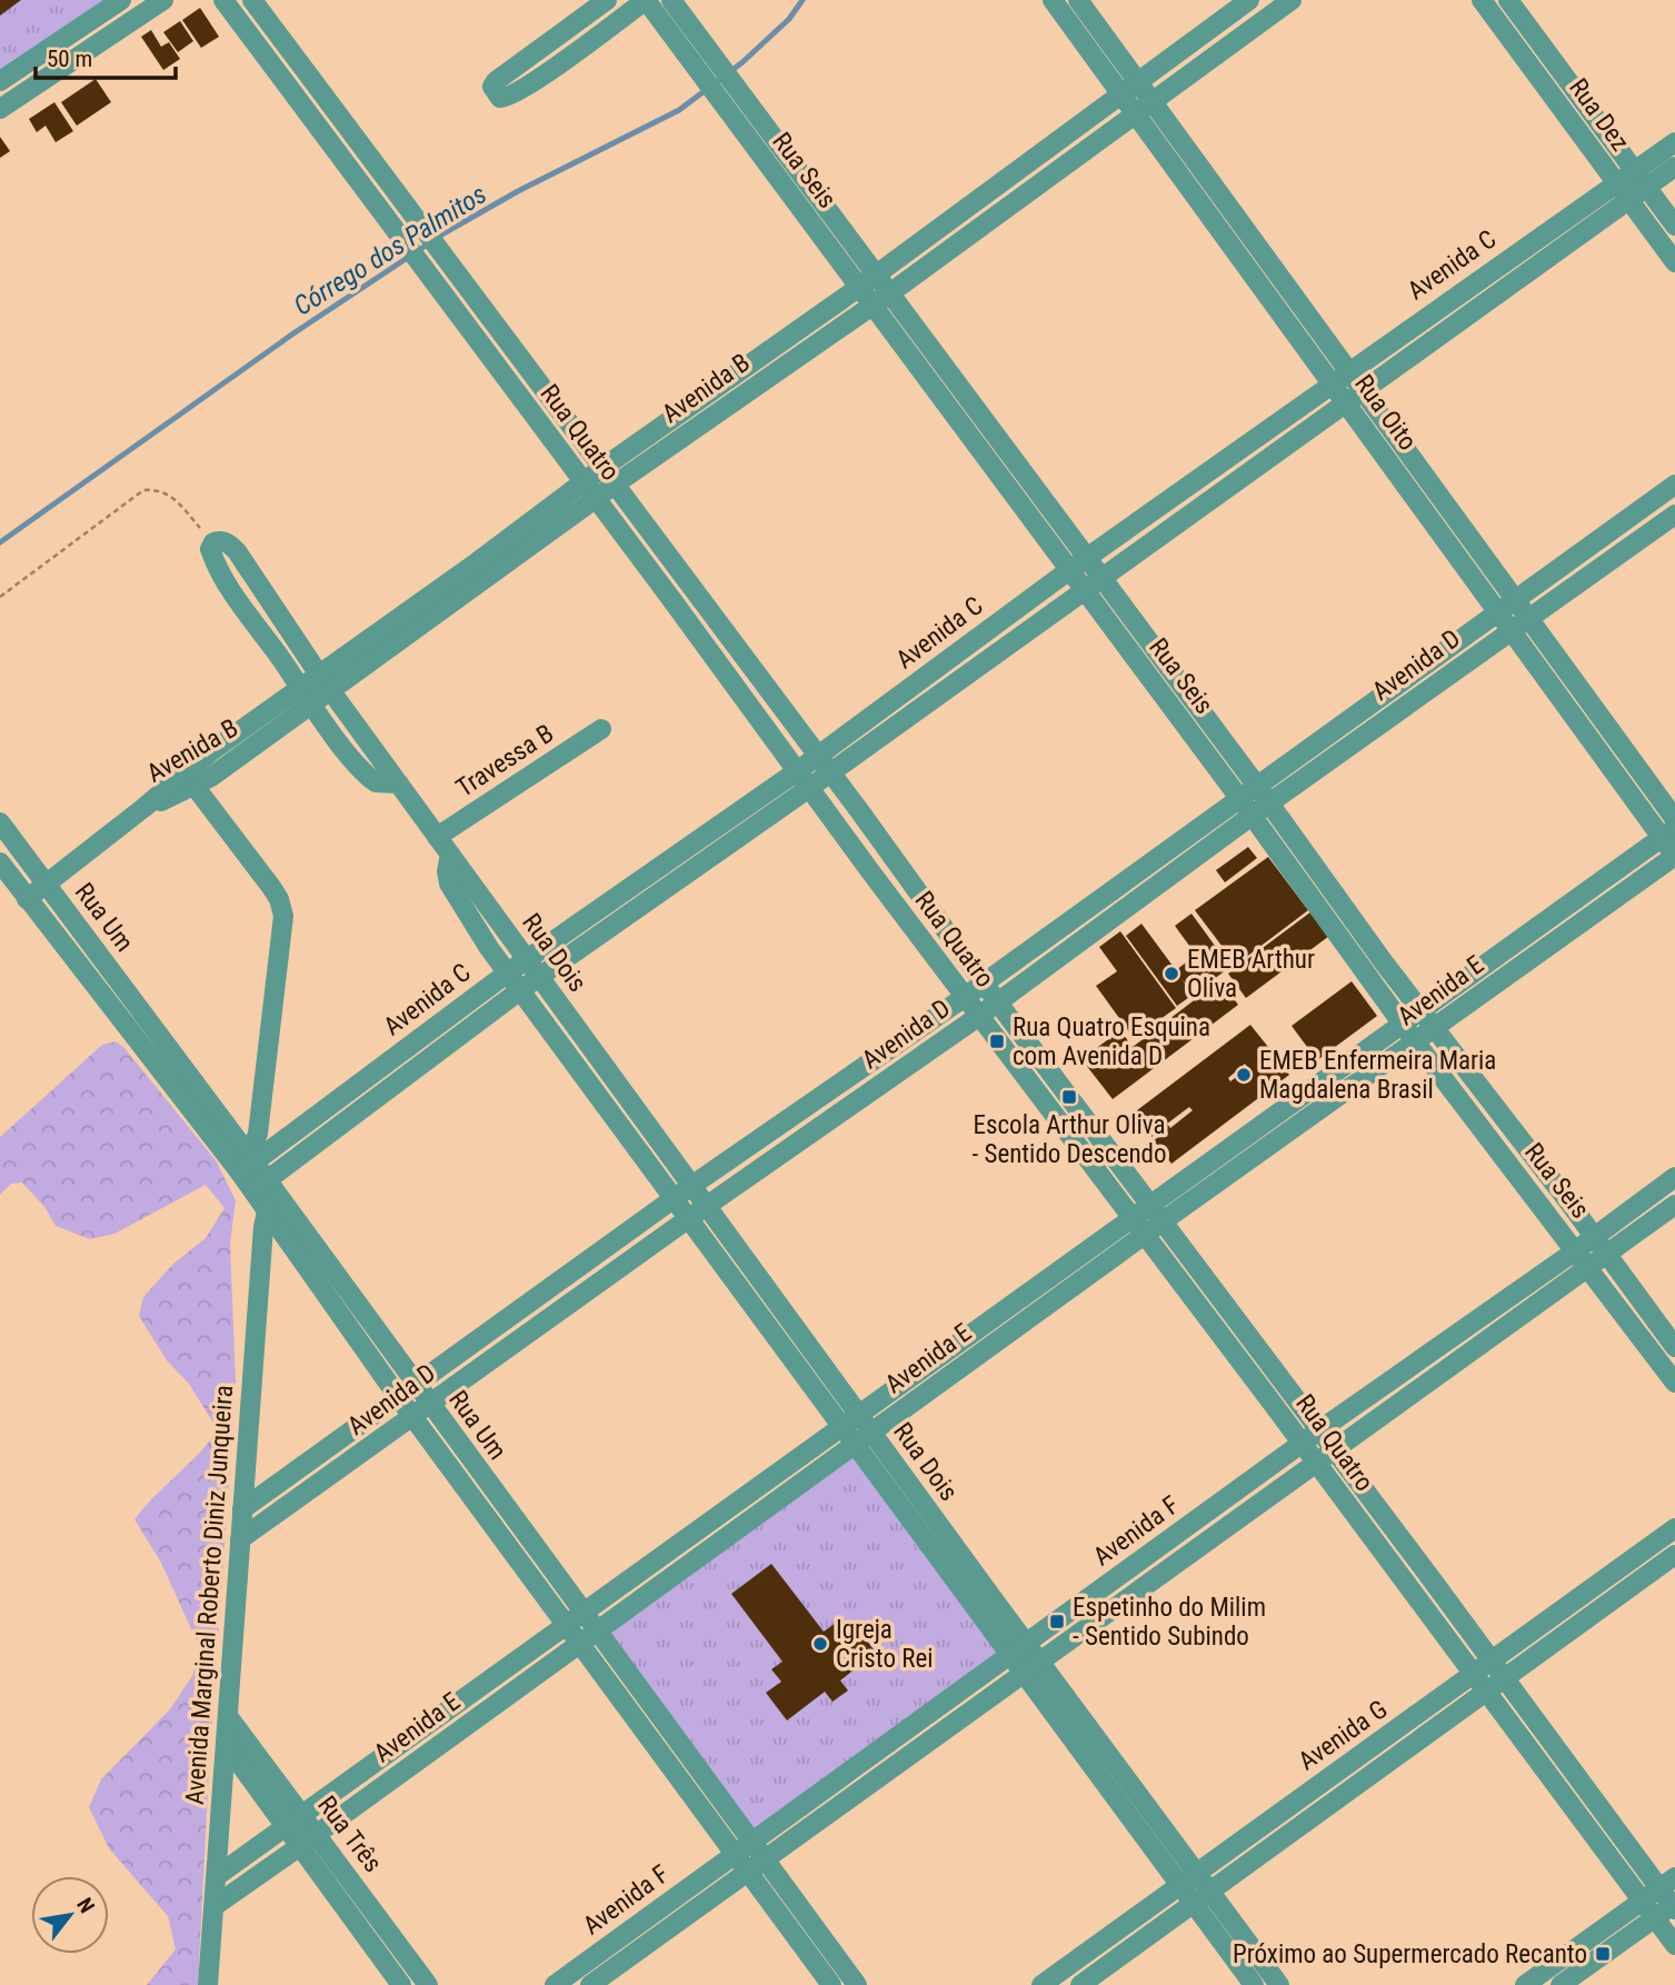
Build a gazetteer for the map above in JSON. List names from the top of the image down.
{
  "streets": {
    "street": [
      "Rua Dez",
      "Rua Seis",
      "Avenida C",
      "Avenida B",
      "Rua Oito",
      "Rua Quatro",
      "Avenida D",
      "Travessa B",
      "Rua Um",
      "Rua Dois",
      "Avenida E",
      "Avenida F",
      "Avenida Marginal Roberto Diniz Junqueira",
      "Avenida G",
      "Rua Três"
    ]
  },
  "crossings": [
    ["Rua Dez", "Avenida C"],
    ["Rua Seis", "Avenida C"],
    ["Rua Seis", "Avenida B"],
    ["Rua Seis", "Avenida D"],
    ["Rua Seis", "Avenida E"],
    ["Rua Seis", "Avenida F"],
    ["Avenida C", "Rua Oito"],
    ["Avenida C", "Rua Quatro"],
    ["Avenida C", "Rua Um"],
    ["Avenida C", "Rua Dois"],
    ["Avenida C", "Avenida Marginal Roberto Diniz Junqueira"],
    ["Avenida B", "Rua Oito"],
    ["Avenida B", "Rua Quatro"],
    ["Avenida B", "Rua Um"],
    ["Avenida B", "Rua Dois"],
    ["Rua Oito", "Avenida D"],
    ["Rua Oito", "Avenida E"],
    ["Rua Quatro", "Avenida D"],
    ["Rua Quatro", "Avenida E"],
    ["Rua Quatro", "Avenida F"],
    ["Rua Quatro", "Avenida G"],
    ["Avenida D", "Rua Um"],
    ["Avenida D", "Rua Dois"],
    ["Avenida D", "Avenida Marginal Roberto Diniz Junqueira"],
    ["Travessa B", "Rua Dois"],
    ["Rua Um", "Avenida E"],
    ["Rua Um", "Avenida F"],
    ["Rua Um", "Avenida Marginal Roberto Diniz Junqueira"],
    ["Rua Dois", "Avenida E"],
    ["Rua Dois", "Avenida F"],
    ["Rua Dois", "Avenida G"],
    ["Avenida E", "Avenida Marginal Roberto Diniz Junqueira"],
    ["Avenida E", "Rua Três"],
    ["Avenida Marginal Roberto Diniz Junqueira", "Rua Três"]
  ],
  "water": ["Córrego dos Palmitos"],
  "places": {
    "other": ["EMEB Arthur Oliva", "EMEB Enfermeira Maria Magdalena Brasil", "Igreja Cristo Rei"],
    "transit": [
      "Rua Quatro Esquina com Avenida D",
      "Escola Arthur Oliva - Sentido Descendo",
      "Espetinho do Milim - Sentido Subindo",
      "Próximo ao Supermercado Recanto"
    ]
  },
  "scale_bar": "50 m",
  "north": "top right"
}
